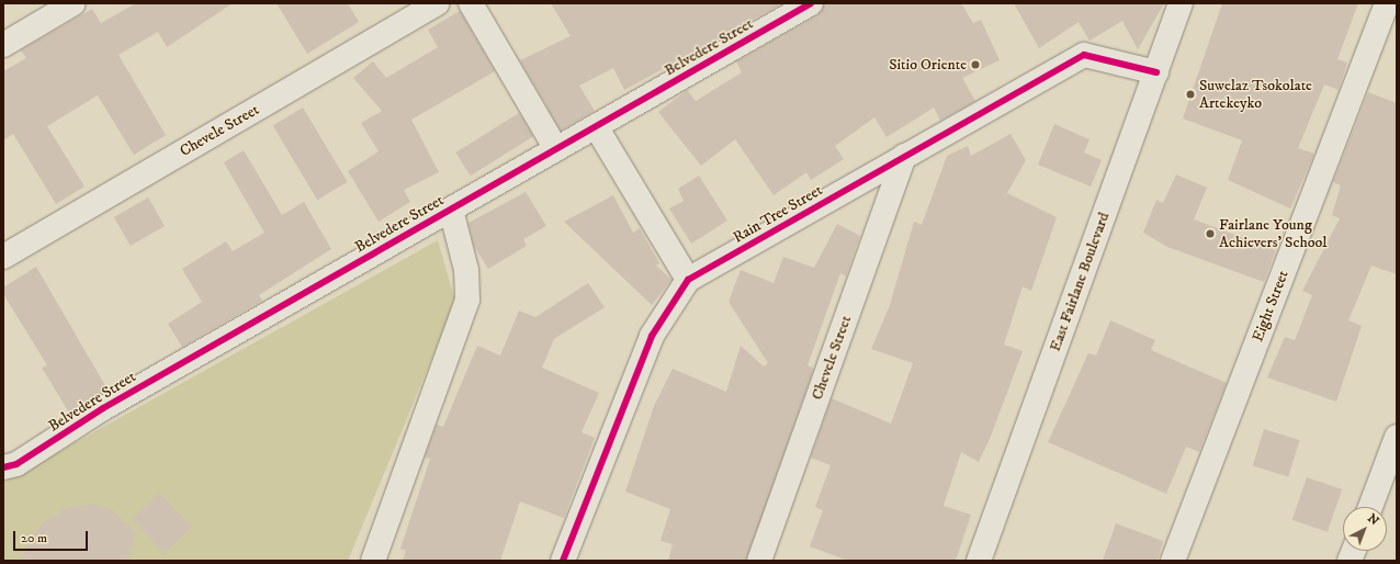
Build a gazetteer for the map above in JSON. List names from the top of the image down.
{
  "streets": {
    "street": [
      "Belvedere Street",
      "Chevele Street",
      "Rain Tree Street",
      "East Fairlane Boulevard",
      "Eight Street"
    ]
  },
  "crossings": [
    ["Chevele Street", "Rain Tree Street"],
    ["Rain Tree Street", "East Fairlane Boulevard"]
  ],
  "places": ["Sitio Oriente", "Suwelaz Tsokolate Artekeyko", "Fairlane Young Achievers' School"],
  "scale_bar": "20 m",
  "north": "top right"
}
